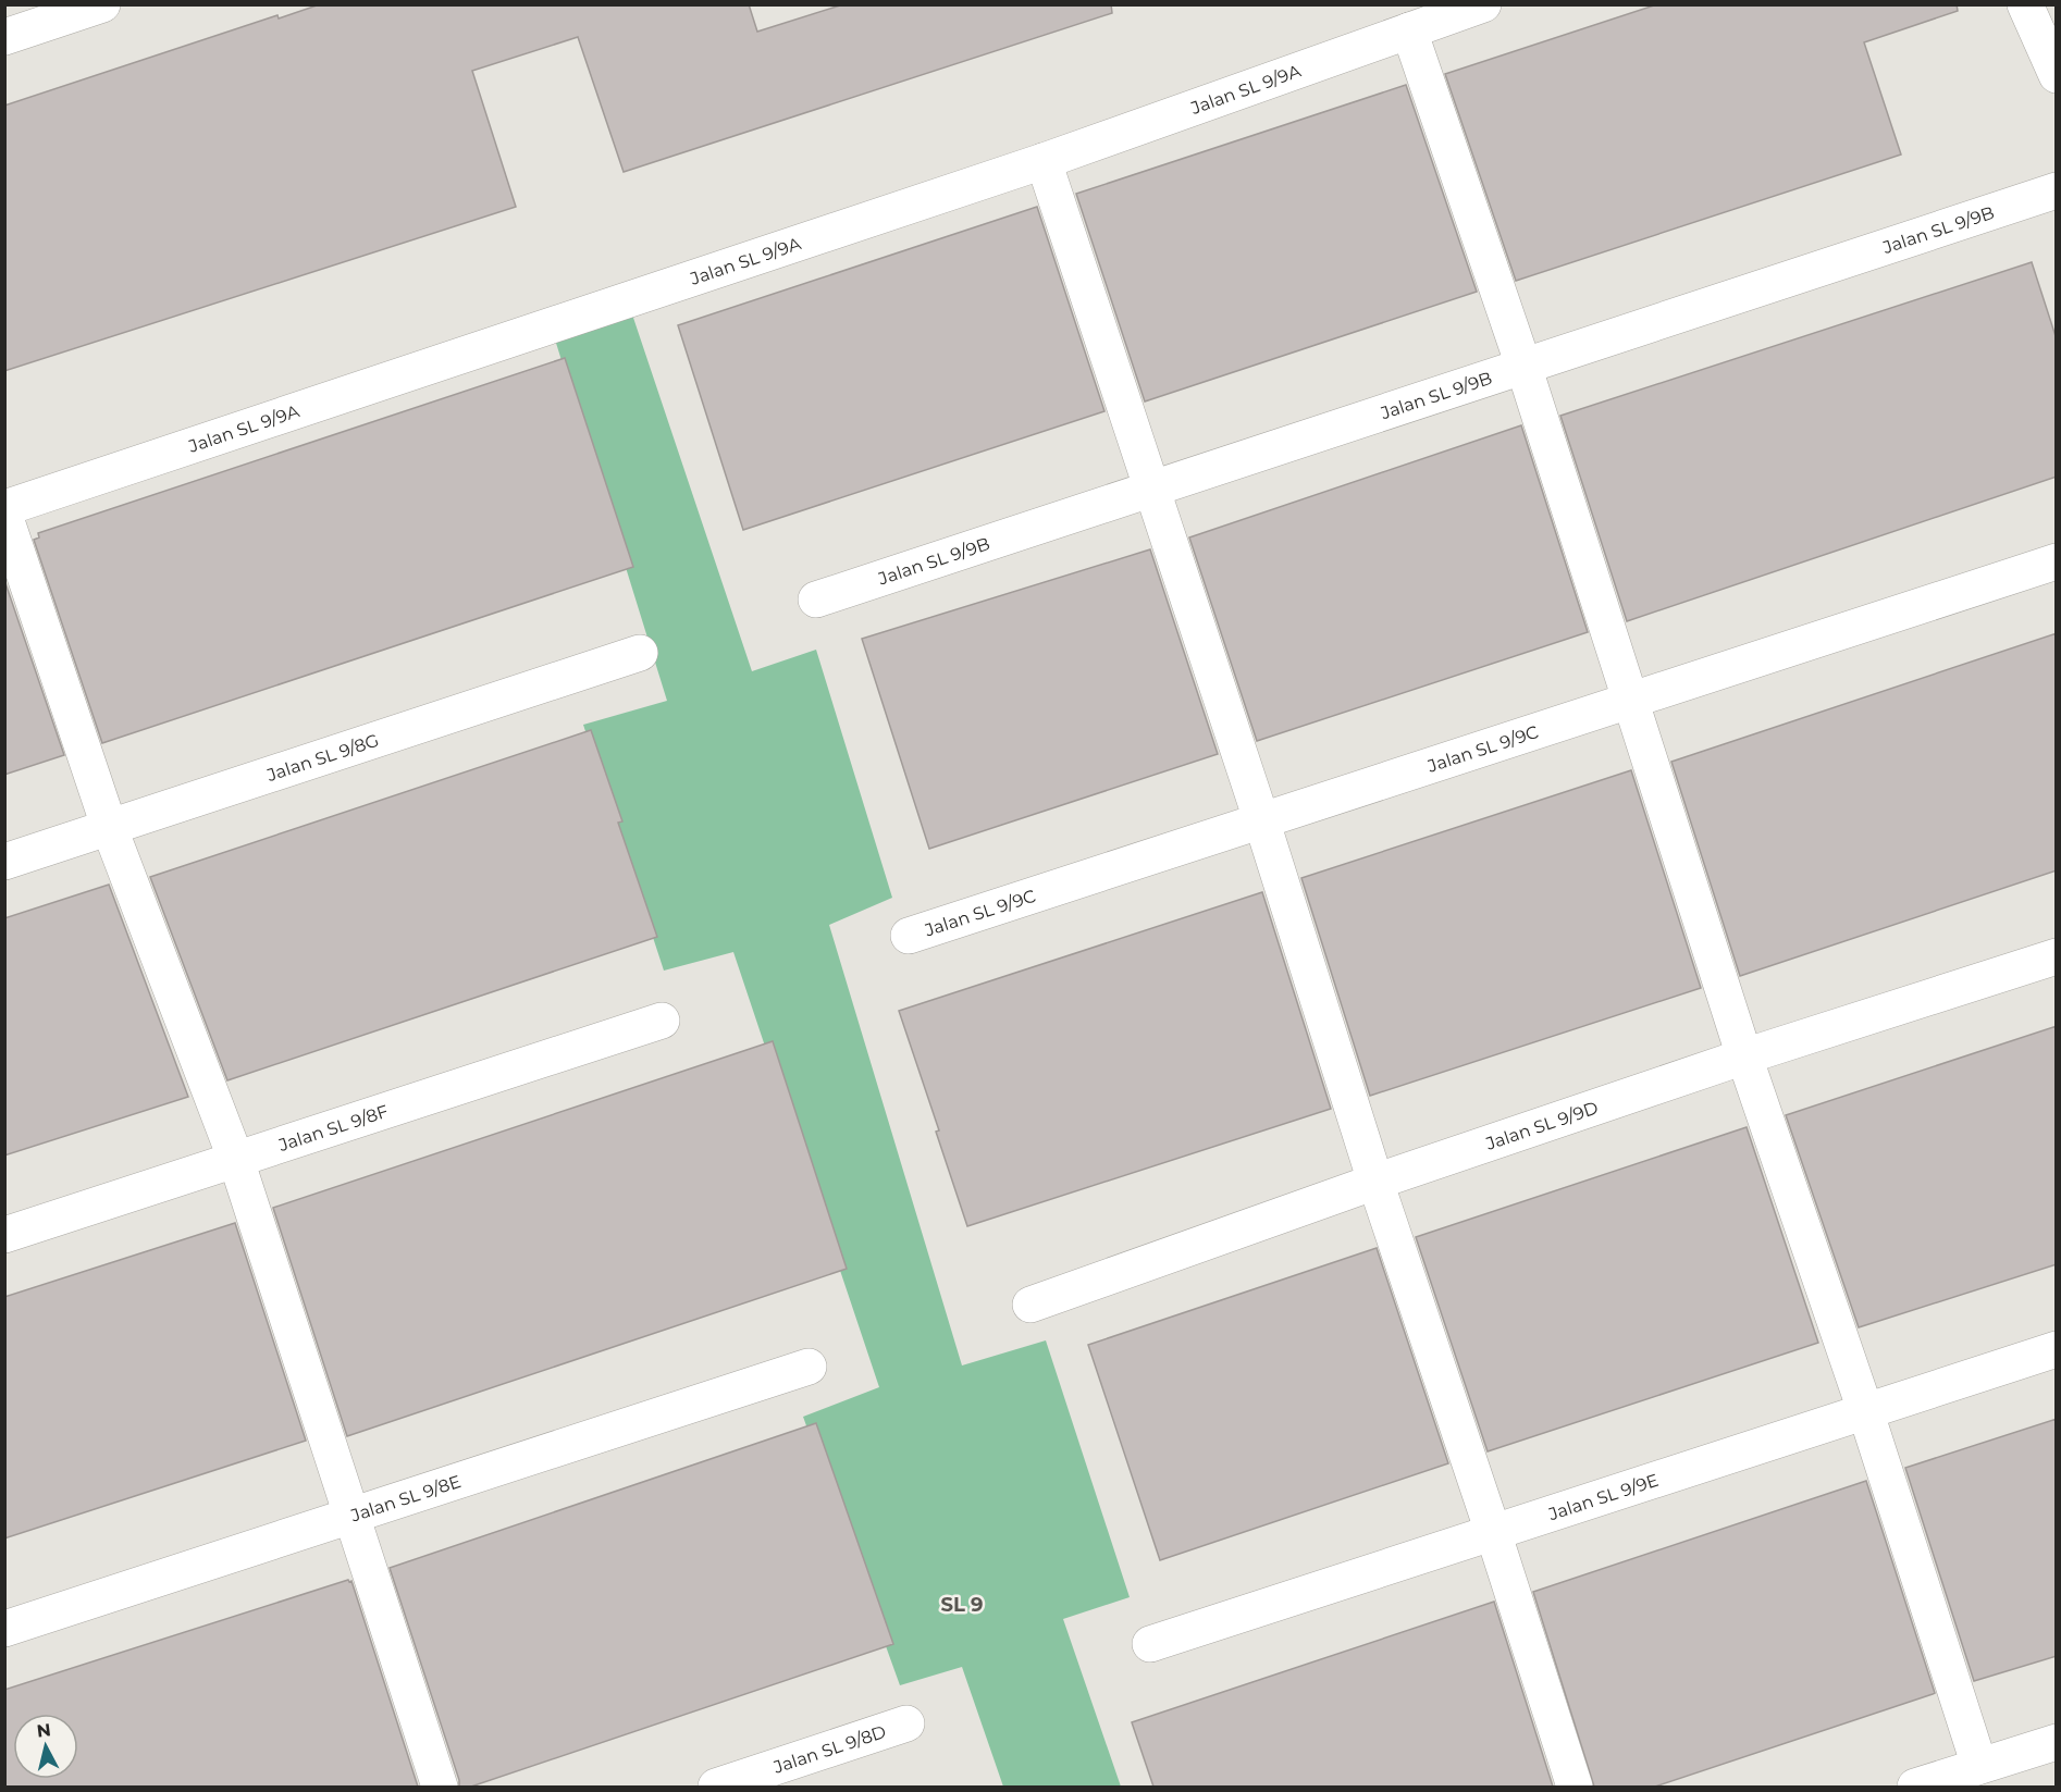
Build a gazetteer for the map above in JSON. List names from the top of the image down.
{
  "streets": {
    "street": [
      "Jalan SL 9/9A",
      "Jalan SL 9/9B",
      "Jalan SL 9/9C",
      "Jalan SL 9/8G",
      "Jalan SL 9/9D",
      "Jalan SL 9/8F",
      "Jalan SL 9/9E",
      "Jalan SL 9/8E",
      "Jalan SL 9/8D"
    ]
  },
  "districts": ["SL 9"],
  "north": "top"
}
